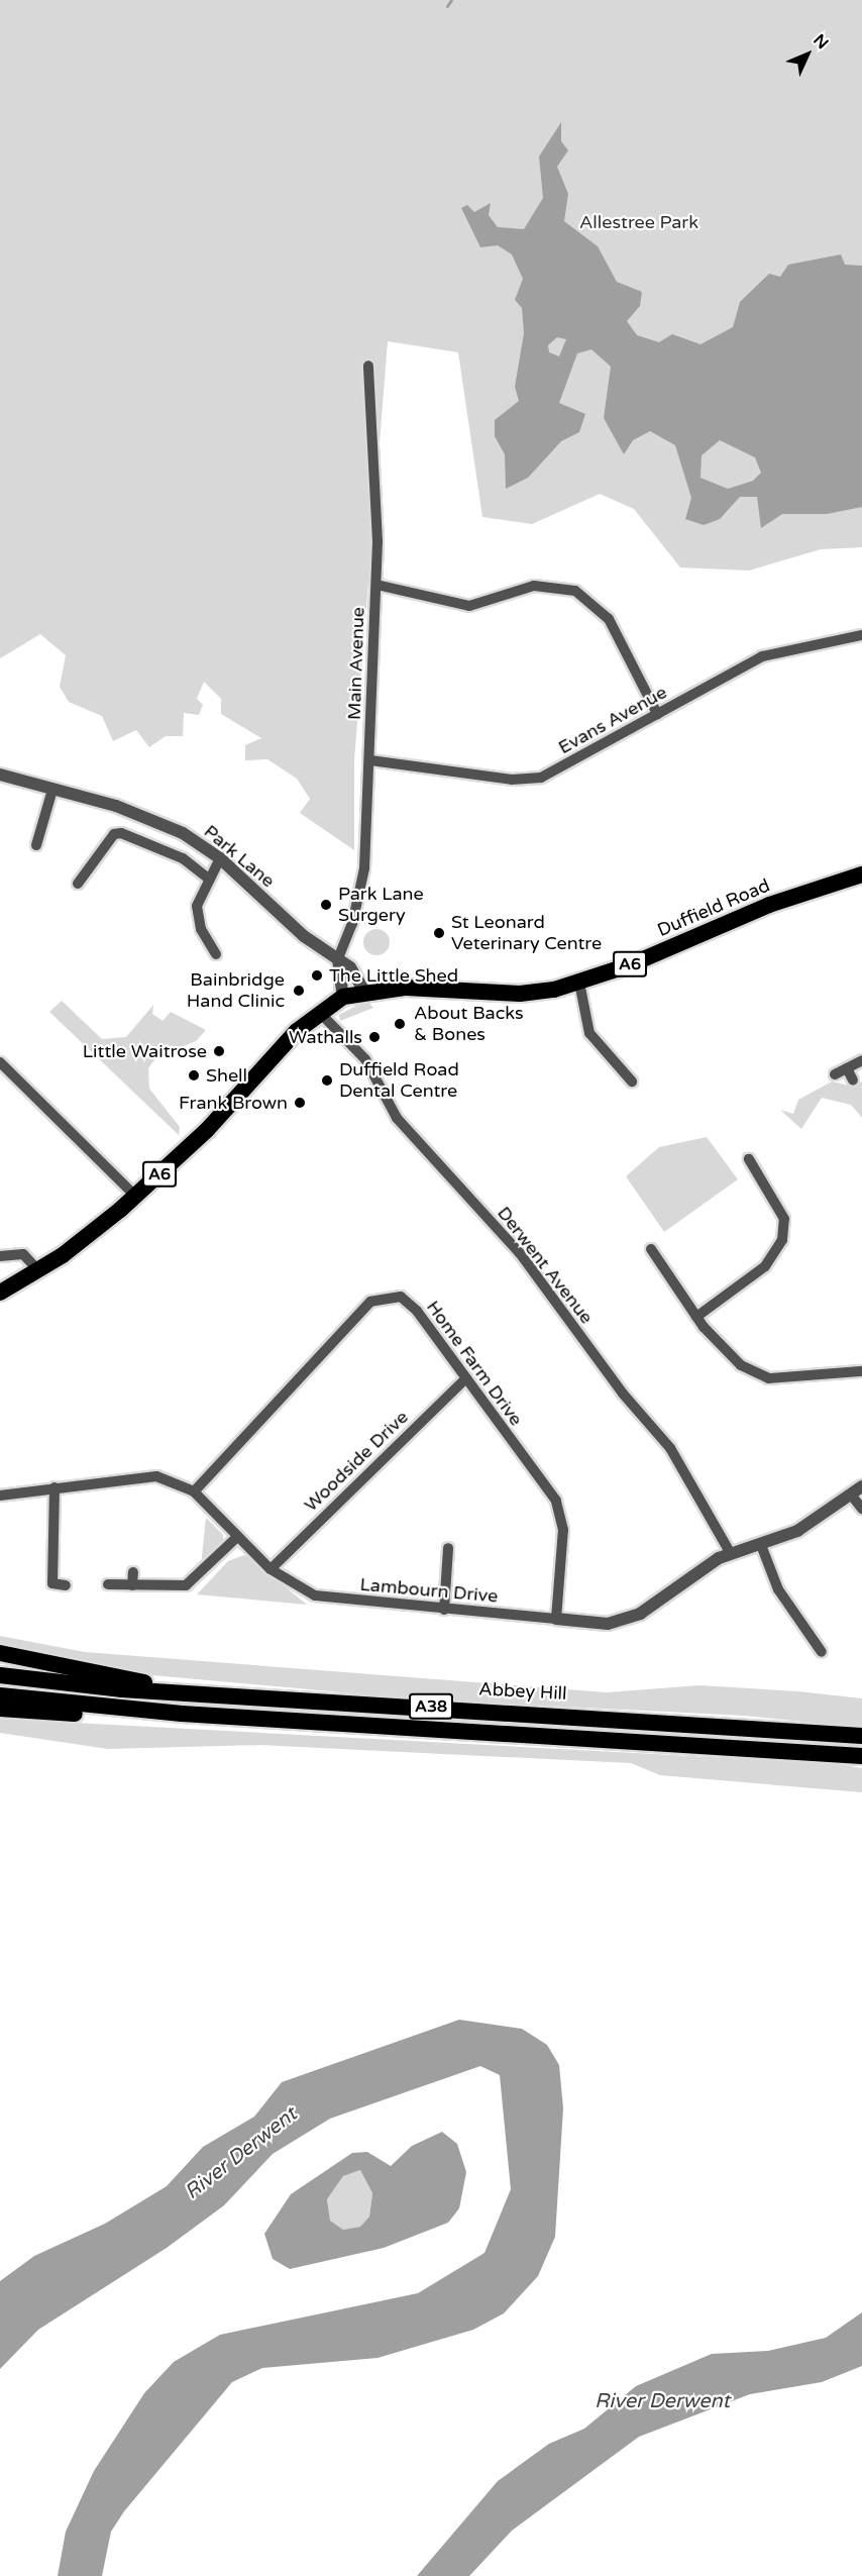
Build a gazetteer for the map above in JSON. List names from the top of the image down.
{
  "streets": {
    "highway": [
      "Duffield Road",
      "A6",
      "Abbey Hill",
      "A38"
    ],
    "street": [
      "Main Avenue",
      "Evans Avenue",
      "Park Lane",
      "Derwent Avenue",
      "Home Farm Drive",
      "Woodside Drive",
      "Lambourn Drive"
    ]
  },
  "crossings": [
    ["Main Avenue", "Evans Avenue"],
    ["Main Avenue", "Park Lane"],
    ["Park Lane", "Duffield Road"],
    ["Duffield Road", "Derwent Avenue"],
    ["Derwent Avenue", "Lambourn Drive"],
    ["Home Farm Drive", "Woodside Drive"],
    ["Home Farm Drive", "Lambourn Drive"],
    ["Woodside Drive", "Lambourn Drive"]
  ],
  "water": ["River Derwent"],
  "parks": ["Allestree Park"],
  "places": [
    "Park Lane Surgery",
    "St Leonard Veterinary Centre",
    "The Little Shed",
    "Bainbridge Hand Clinic",
    "About Backs & Bones",
    "Wathalls",
    "Little Waitrose",
    "Shell",
    "Duffield Road Dental Centre",
    "Frank Brown"
  ],
  "north": "top right"
}
